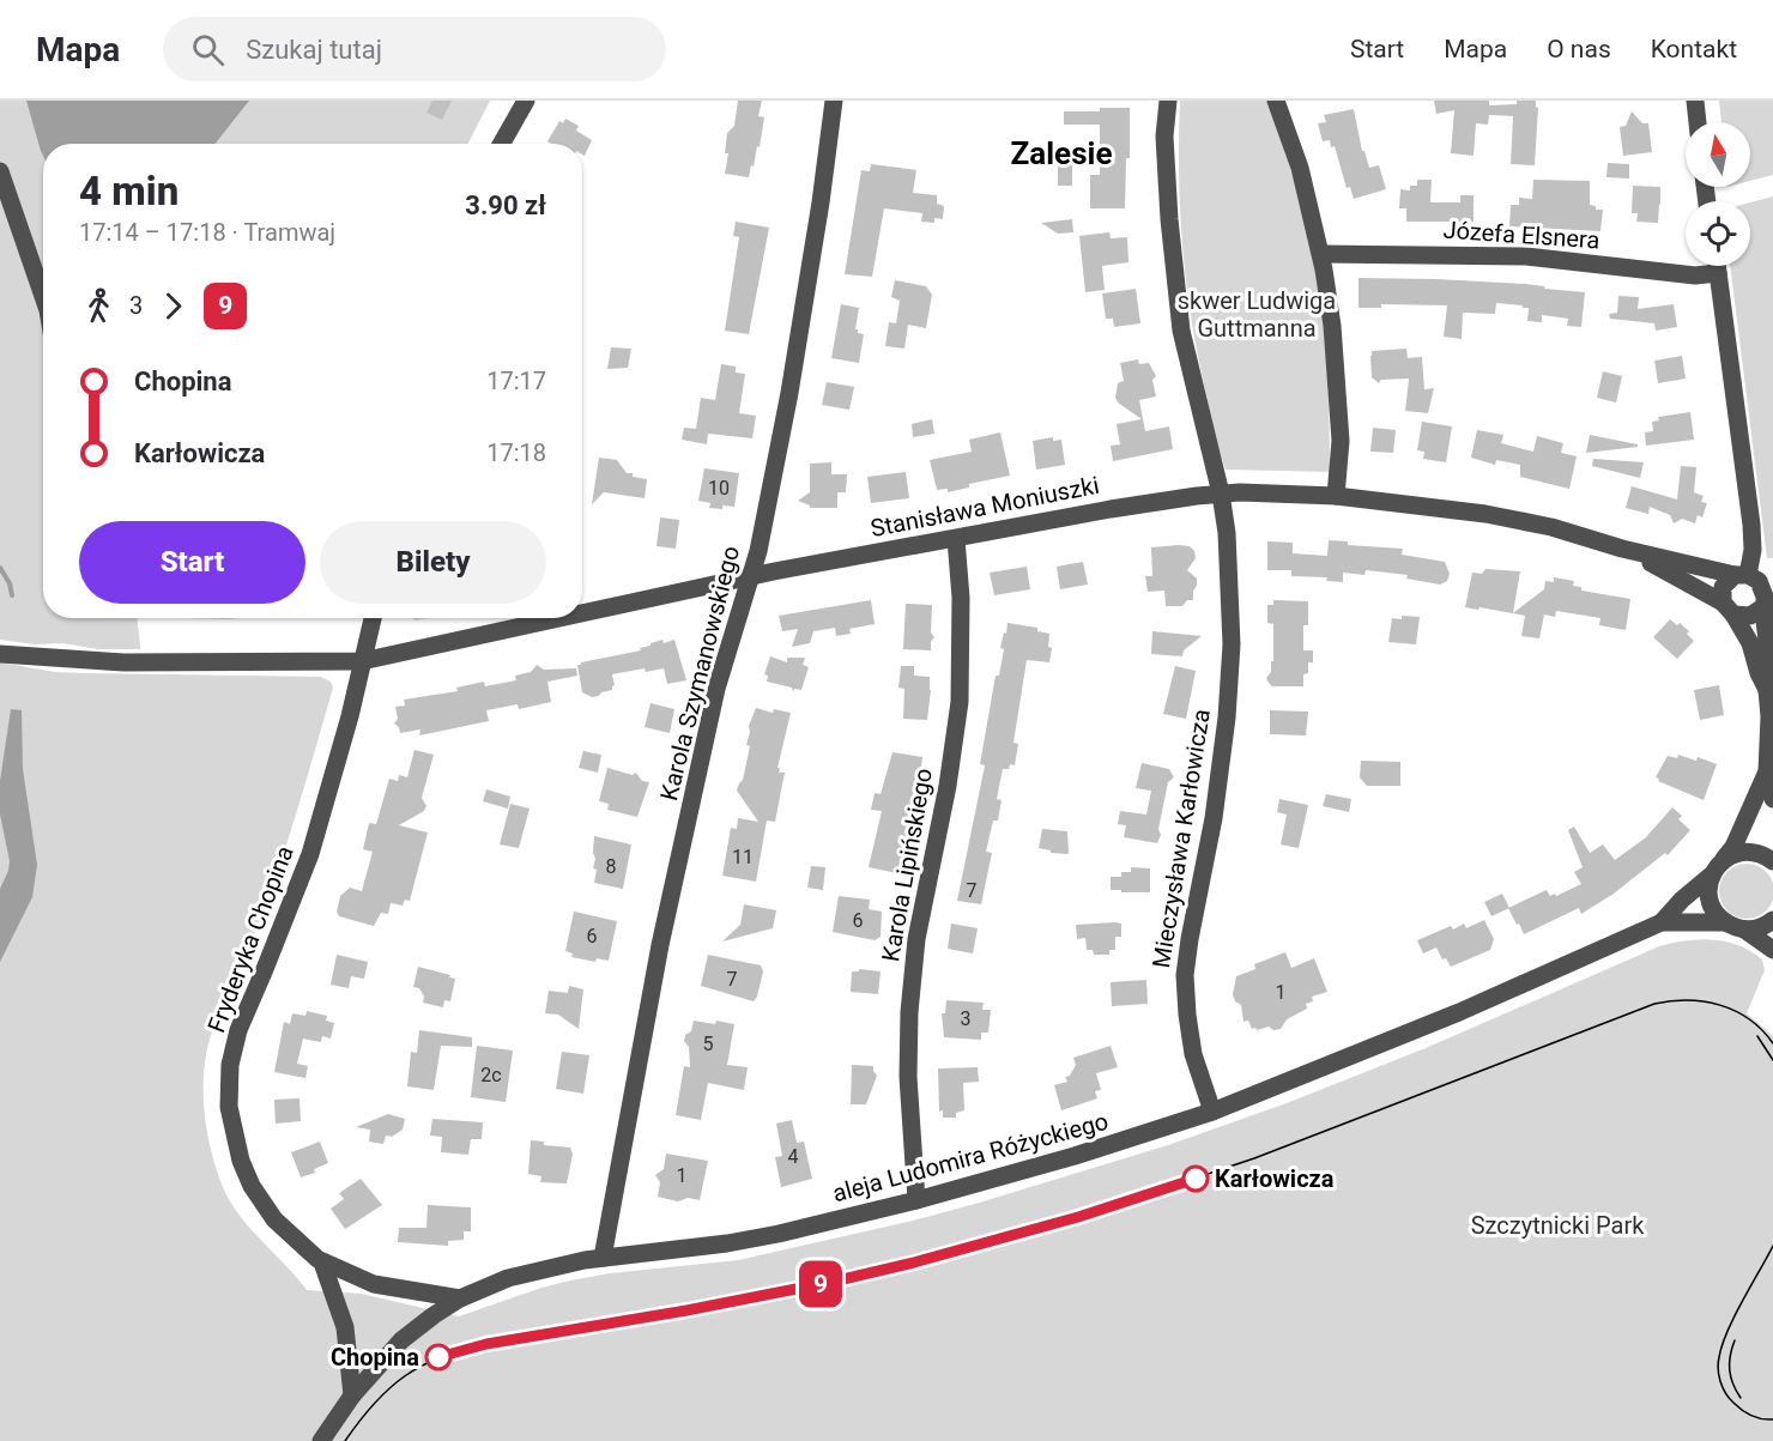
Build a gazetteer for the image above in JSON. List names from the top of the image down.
{
  "streets": {
    "street": [
      "Józefa Elsnera",
      "Stanisława Moniuszki",
      "Karola Szymanowskiego",
      "Mieczysława Karłowicza",
      "Karola Lipińskiego",
      "Fryderyka Chopina",
      "aleja Ludomira Różyckiego"
    ]
  },
  "crossings": [
    ["Stanisława Moniuszki", "Karola Szymanowskiego"],
    ["Stanisława Moniuszki", "Mieczysława Karłowicza"],
    ["Stanisława Moniuszki", "Karola Lipińskiego"],
    ["Stanisława Moniuszki", "Fryderyka Chopina"],
    ["Karola Szymanowskiego", "aleja Ludomira Różyckiego"],
    ["Mieczysława Karłowicza", "aleja Ludomira Różyckiego"],
    ["Karola Lipińskiego", "aleja Ludomira Różyckiego"],
    ["Fryderyka Chopina", "aleja Ludomira Różyckiego"]
  ],
  "districts": ["Zalesie"],
  "parks": ["skwer Ludwiga Guttmanna", "Szczytnicki Park"],
  "places": ["Karłowicza", "Chopina"],
  "lines": ["tram line 9"],
  "house_numbers": [
    "10",
    "11",
    "8",
    "7",
    "6",
    "6",
    "7",
    "1",
    "3",
    "5",
    "2c",
    "4",
    "1"
  ],
  "north": "top",
  "page": {
    "header": "Mapa",
    "search": "Szukaj tutaj",
    "nav": [
      "Start",
      "Mapa",
      "O nas",
      "Kontakt"
    ],
    "on_map": "9",
    "heading": ["4 min", "17:14 – 17:18 · Tramwaj", "3.90 zł"],
    "legs": ["3", "9"],
    "list": [
      {
        "name": "Chopina",
        "value": "17:17"
      },
      {
        "name": "Karłowicza",
        "value": "17:18"
      }
    ],
    "buttons": ["Start", "Bilety"]
  }
}
